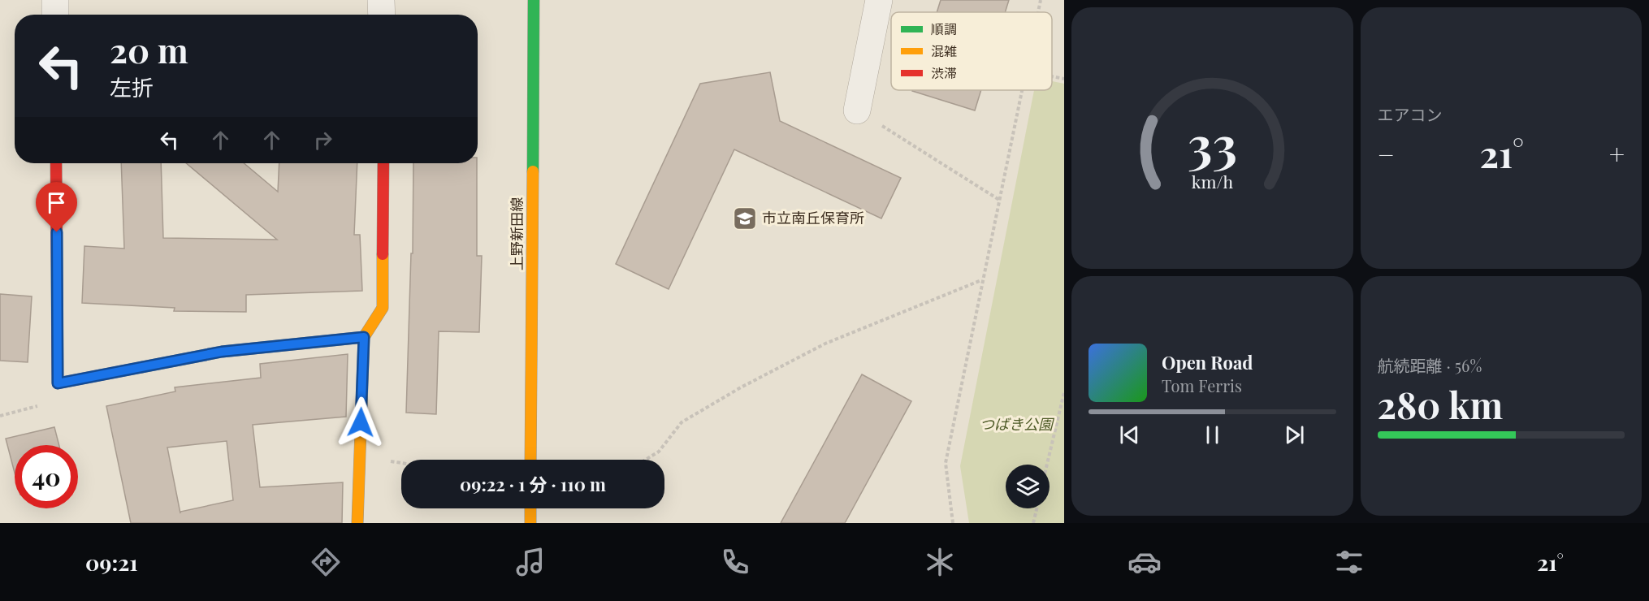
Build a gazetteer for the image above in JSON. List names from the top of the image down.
{
  "streets": {
    "street": ["上野新田線"]
  },
  "parks": ["つばき公園"],
  "places": {
    "school or university": ["市立南丘保育所"]
  },
  "legend": ["順調", "混雑", "渋滞"],
  "page": {
    "tile": [
      "エアコン",
      ["航続距離 · 56%", "280 km"]
    ],
    "turn": ["20 m", "左折"],
    "heat": ["−", "21°", "+"],
    "song": ["Open Road", "Tom Ferris"],
    "limit": "40",
    "trip": "09:22 · 1 分 · 110 m",
    "tabs": ["09:21", "21°"],
    "gauge": ["33", "km/h"]
  }
}
